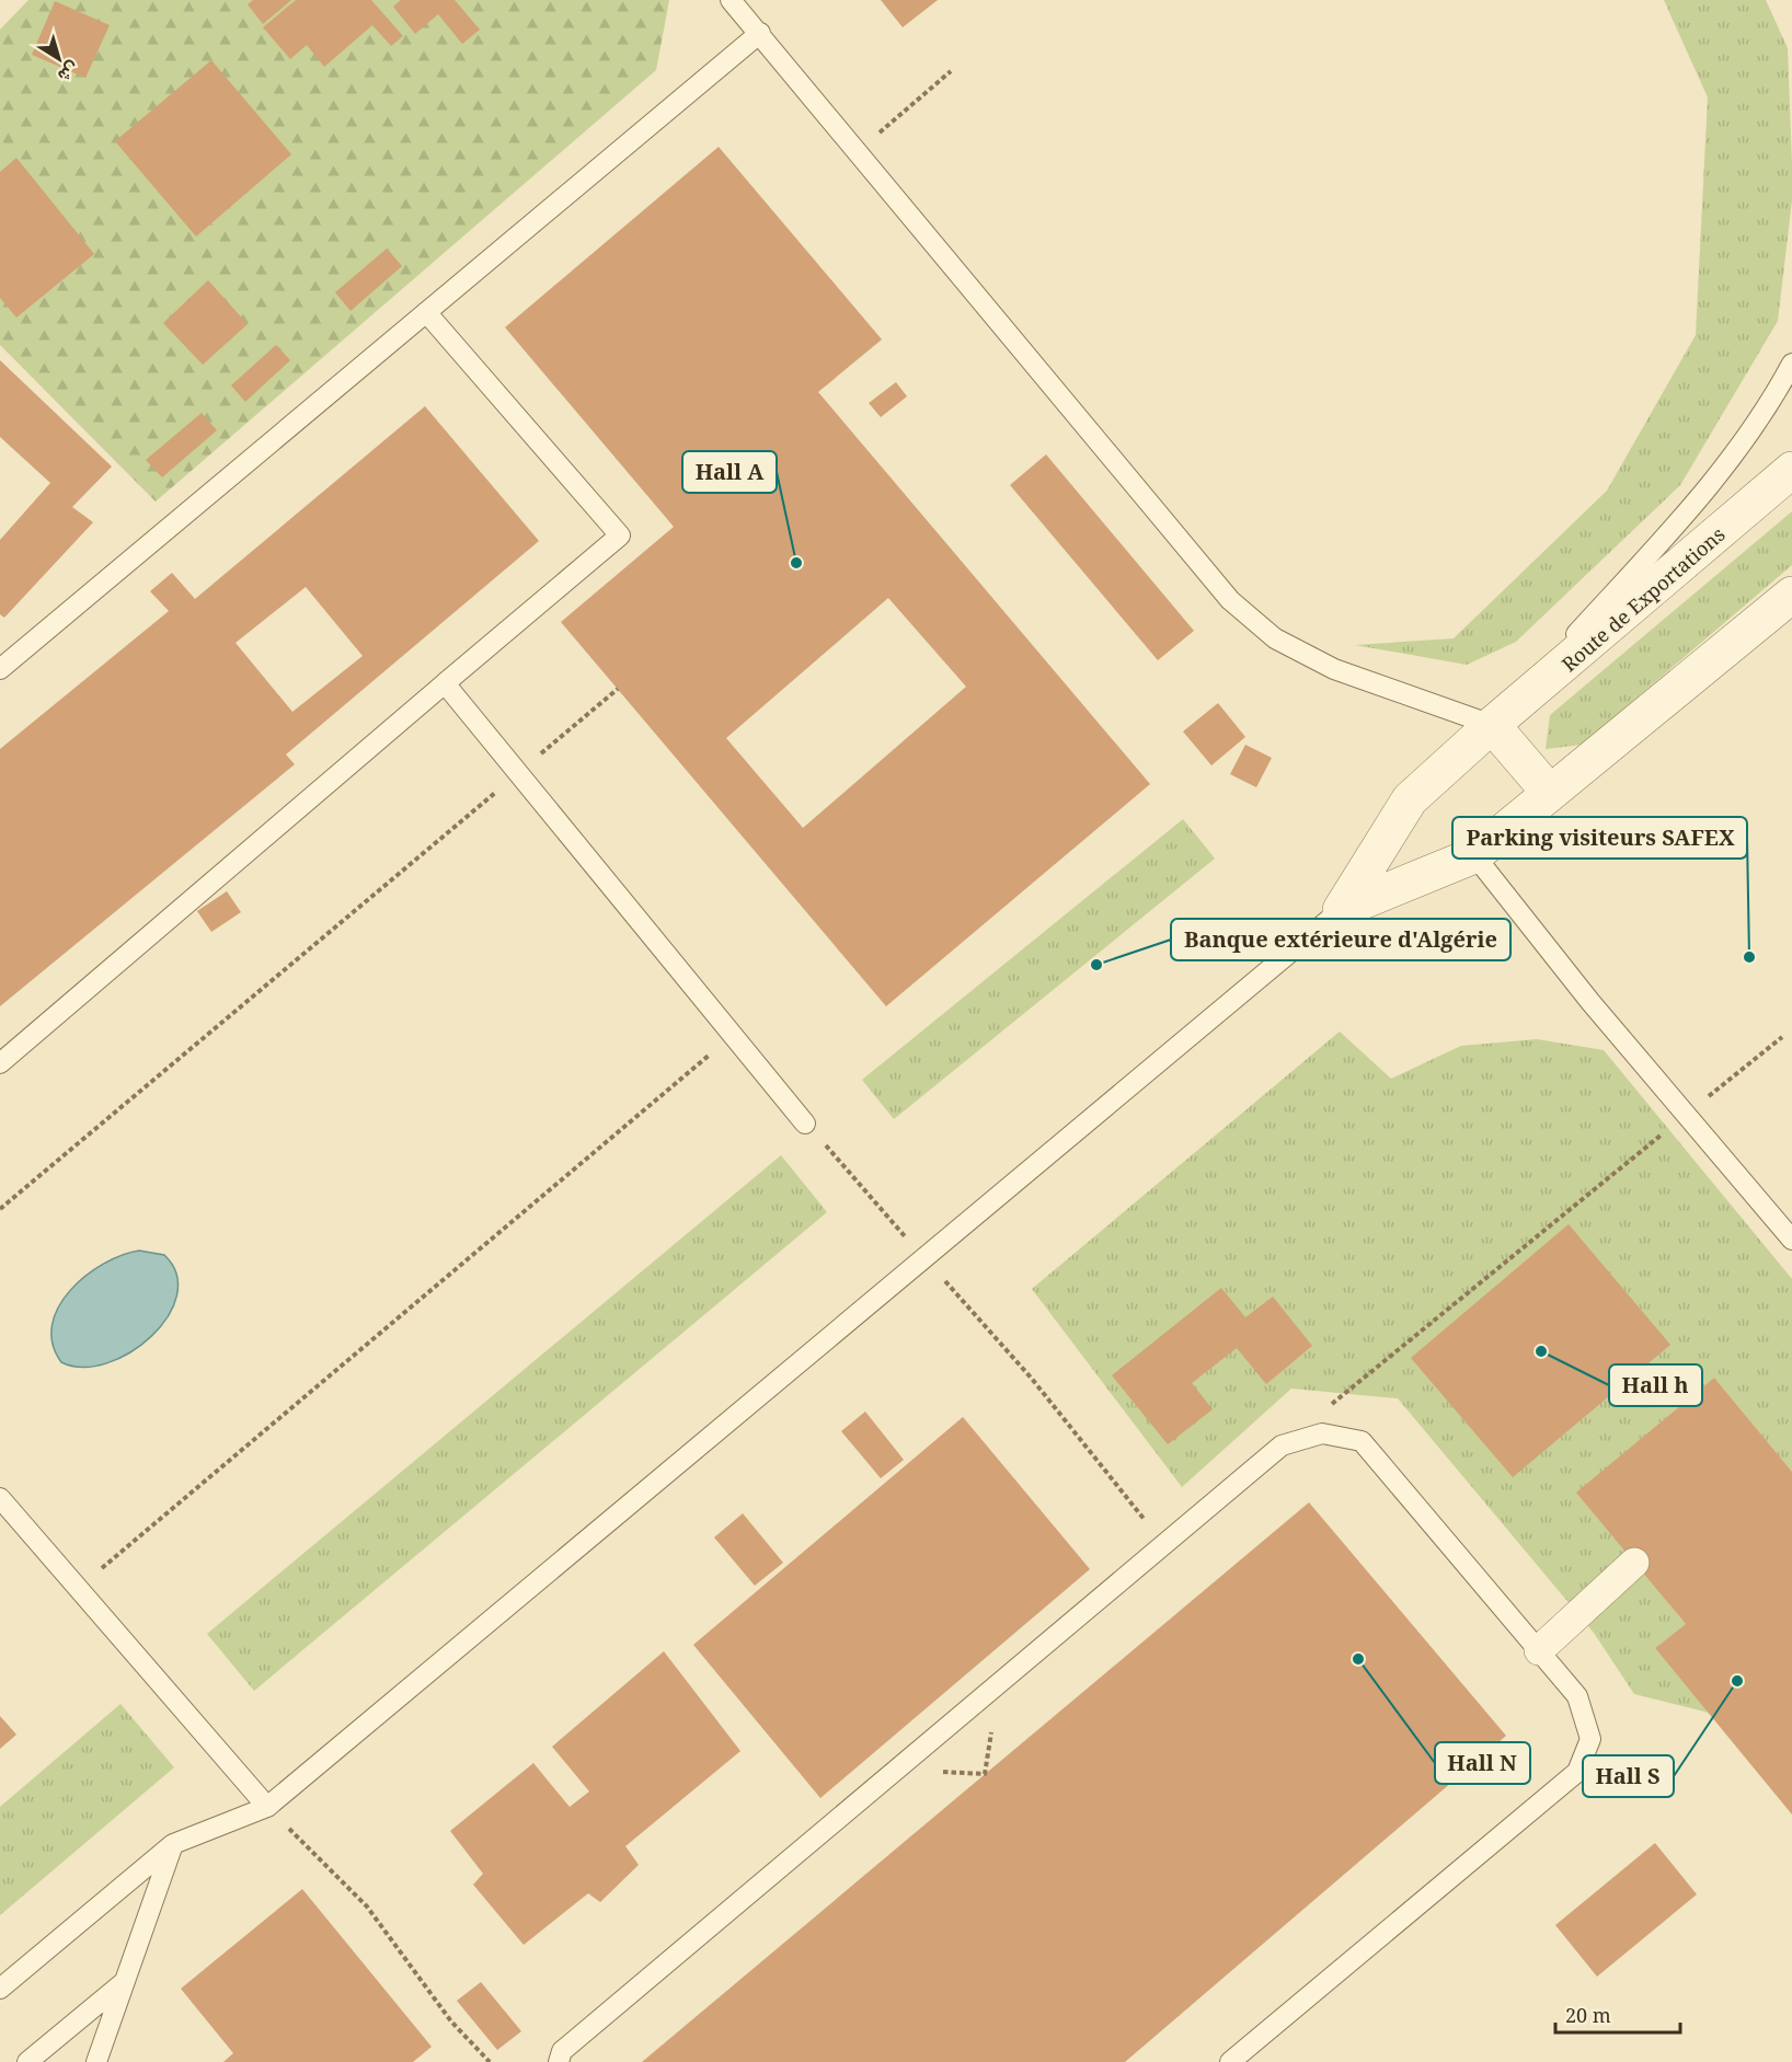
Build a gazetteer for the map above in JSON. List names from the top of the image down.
{
  "streets": {
    "street": ["Route de Exportations"]
  },
  "places": [
    "Hall A",
    "Parking visiteurs SAFEX",
    "Banque extérieure d'Algérie",
    "Hall h",
    "Hall N",
    "Hall S"
  ],
  "scale_bar": "20 m",
  "north": "bottom right"
}
